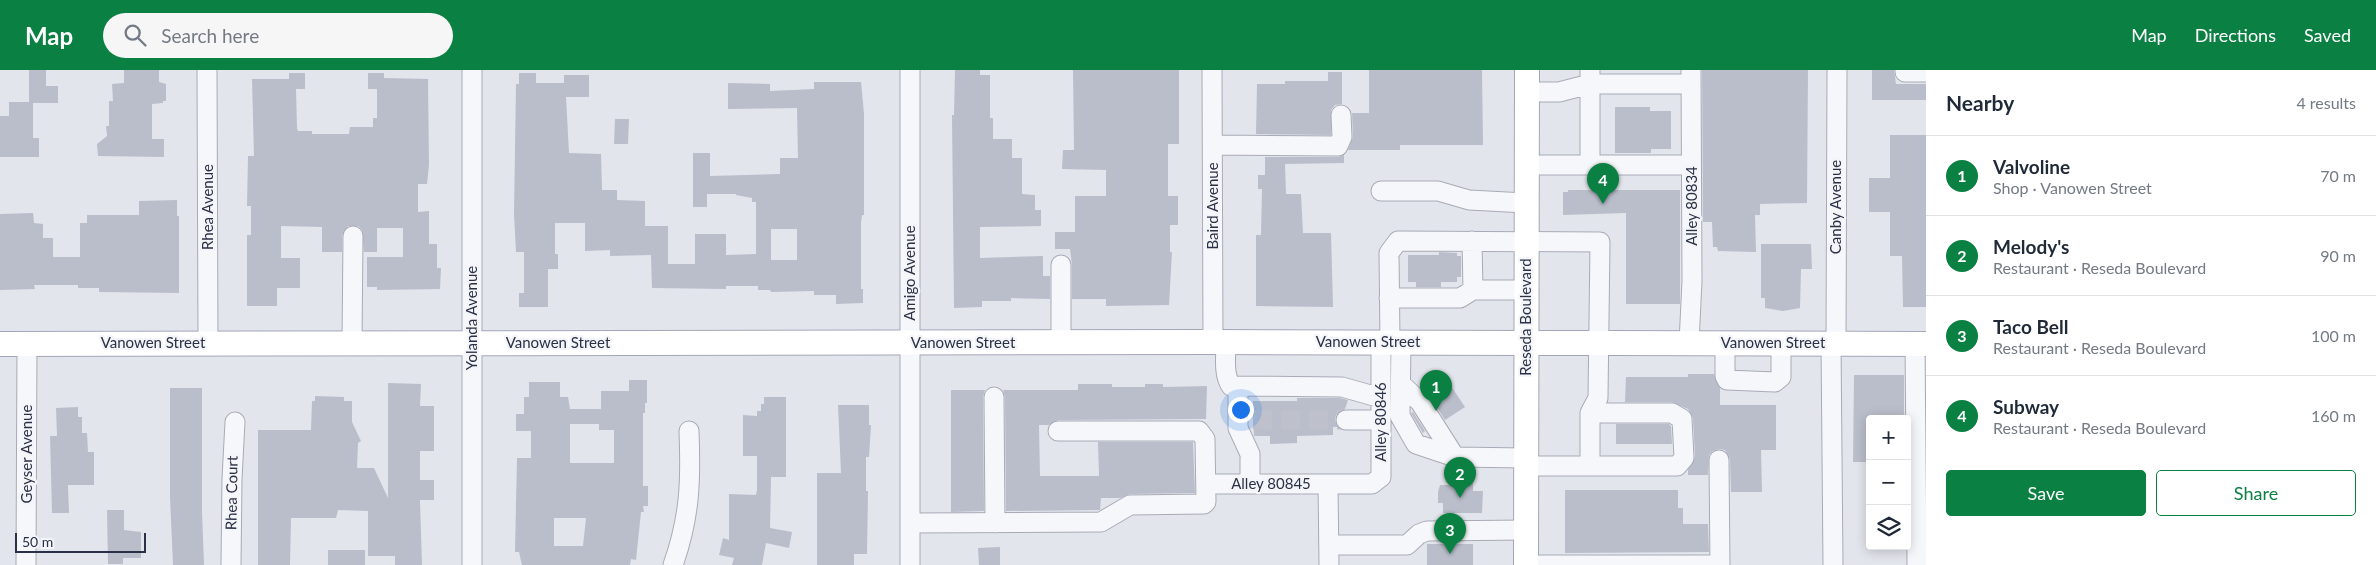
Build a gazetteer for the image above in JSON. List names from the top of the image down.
{
  "streets": {
    "main road": ["Reseda Boulevard", "Vanowen Street"],
    "street": [
      "Baird Avenue",
      "Alley 80834",
      "Rhea Avenue",
      "Canby Avenue",
      "Amigo Avenue",
      "Yolanda Avenue",
      "Alley 80846",
      "Geyser Avenue",
      "Alley 80845",
      "Rhea Court"
    ]
  },
  "crossings": [
    ["Baird Avenue", "Vanowen Street"],
    ["Alley 80834", "Vanowen Street"],
    ["Rhea Avenue", "Vanowen Street"],
    ["Canby Avenue", "Vanowen Street"],
    ["Amigo Avenue", "Vanowen Street"],
    ["Reseda Boulevard", "Vanowen Street"],
    ["Yolanda Avenue", "Vanowen Street"],
    ["Vanowen Street", "Alley 80846"],
    ["Vanowen Street", "Geyser Avenue"],
    ["Alley 80846", "Alley 80845"]
  ],
  "scale_bar": "50 m",
  "page": {
    "header": "Map",
    "search": "Search here",
    "nav": ["Map", "Directions", "Saved"],
    "heading": ["Nearby", "4 results"],
    "list": [
      {
        "mark": "1",
        "name": "Valvoline",
        "note": "Shop · Vanowen Street",
        "value": "70 m"
      },
      {
        "mark": "2",
        "name": "Melody's",
        "note": "Restaurant · Reseda Boulevard",
        "value": "90 m"
      },
      {
        "mark": "3",
        "name": "Taco Bell",
        "note": "Restaurant · Reseda Boulevard",
        "value": "100 m"
      },
      {
        "mark": "4",
        "name": "Subway",
        "note": "Restaurant · Reseda Boulevard",
        "value": "160 m"
      }
    ],
    "pins": [
      "4",
      "1",
      "2",
      "3"
    ],
    "map_buttons": ["+", "−"],
    "buttons": ["Save", "Share"],
    "scale": "50 m"
  }
}
